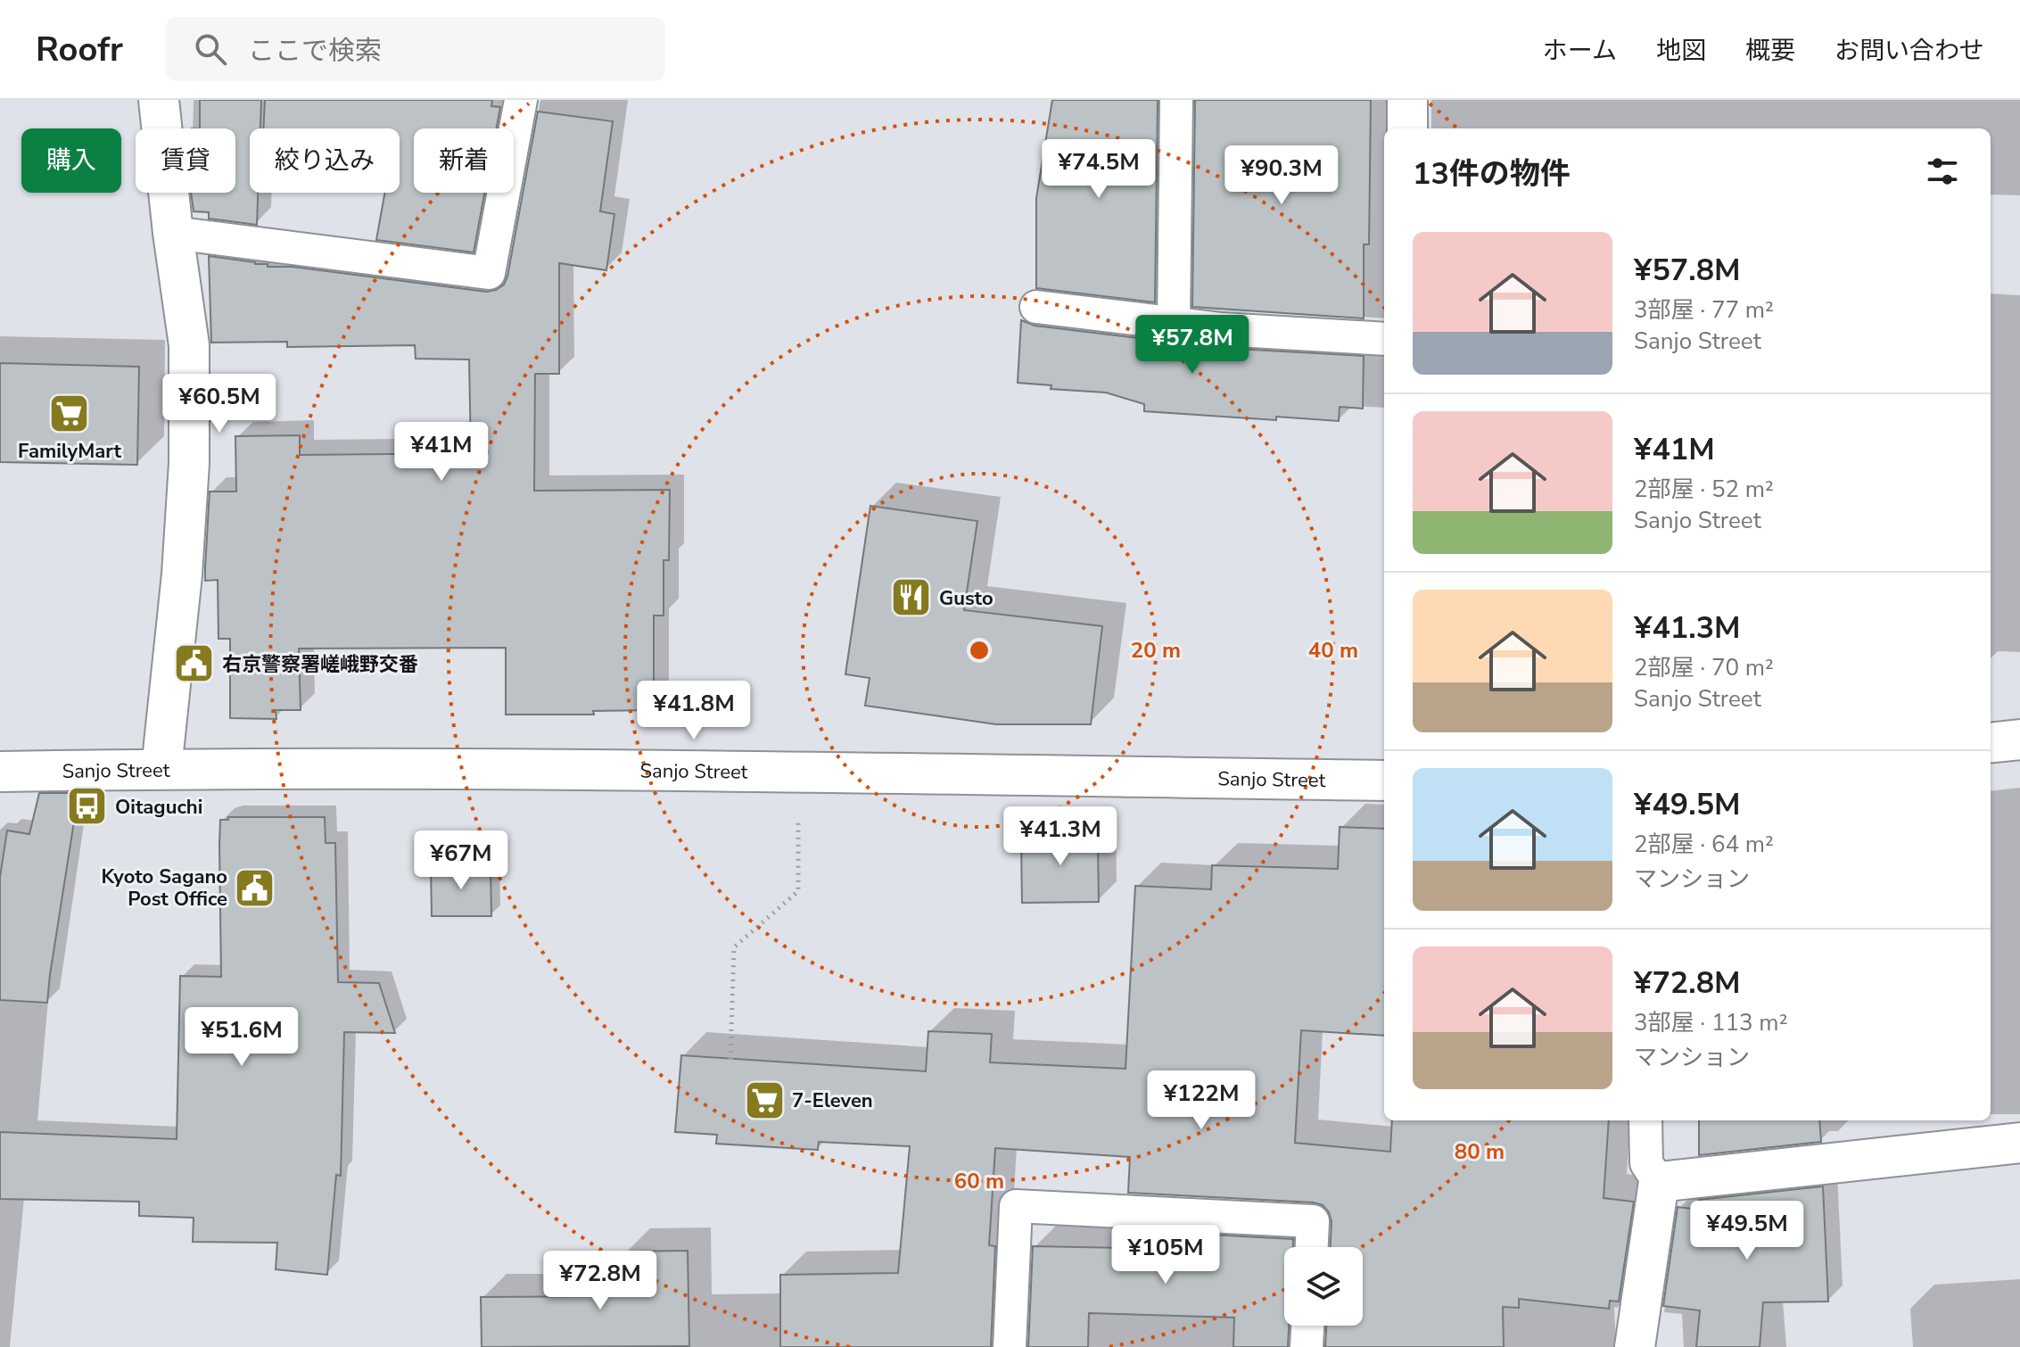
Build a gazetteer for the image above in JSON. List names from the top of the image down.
{
  "streets": {
    "main road": ["Sanjo Street"]
  },
  "places": {
    "supermarket": ["FamilyMart", "7-Eleven"],
    "restaurant": ["Gusto"],
    "public building": ["右京警察署嵯峨野交番", "Kyoto Sagano Post Office"],
    "bus stop": ["Oitaguchi"]
  },
  "page": {
    "header": "Roofr",
    "search": "ここで検索",
    "nav": [
      "ホーム",
      "地図",
      "概要",
      "お問い合わせ"
    ],
    "chip": [
      "購入",
      "賃貸",
      "絞り込み",
      "新着"
    ],
    "heading": "13件の物件",
    "price": [
      "¥74.5M",
      "¥90.3M",
      "¥57.8M",
      "¥60.5M",
      "¥41M",
      "¥41.8M",
      "¥41.3M",
      "¥67M",
      "¥51.6M",
      "¥122M",
      "¥49.5M",
      "¥105M",
      "¥72.8M"
    ],
    "list": [
      {
        "name": "¥57.8M",
        "note": "3部屋 · 77 m² · Sanjo Street"
      },
      {
        "name": "¥41M",
        "note": "2部屋 · 52 m² · Sanjo Street"
      },
      {
        "name": "¥41.3M",
        "note": "2部屋 · 70 m² · Sanjo Street"
      },
      {
        "name": "¥49.5M",
        "note": "2部屋 · 64 m² · マンション"
      },
      {
        "name": "¥72.8M",
        "note": "3部屋 · 113 m² · マンション"
      }
    ]
  },
  "rings": [
    "20 m",
    "40 m",
    "80 m",
    "60 m"
  ]
}
